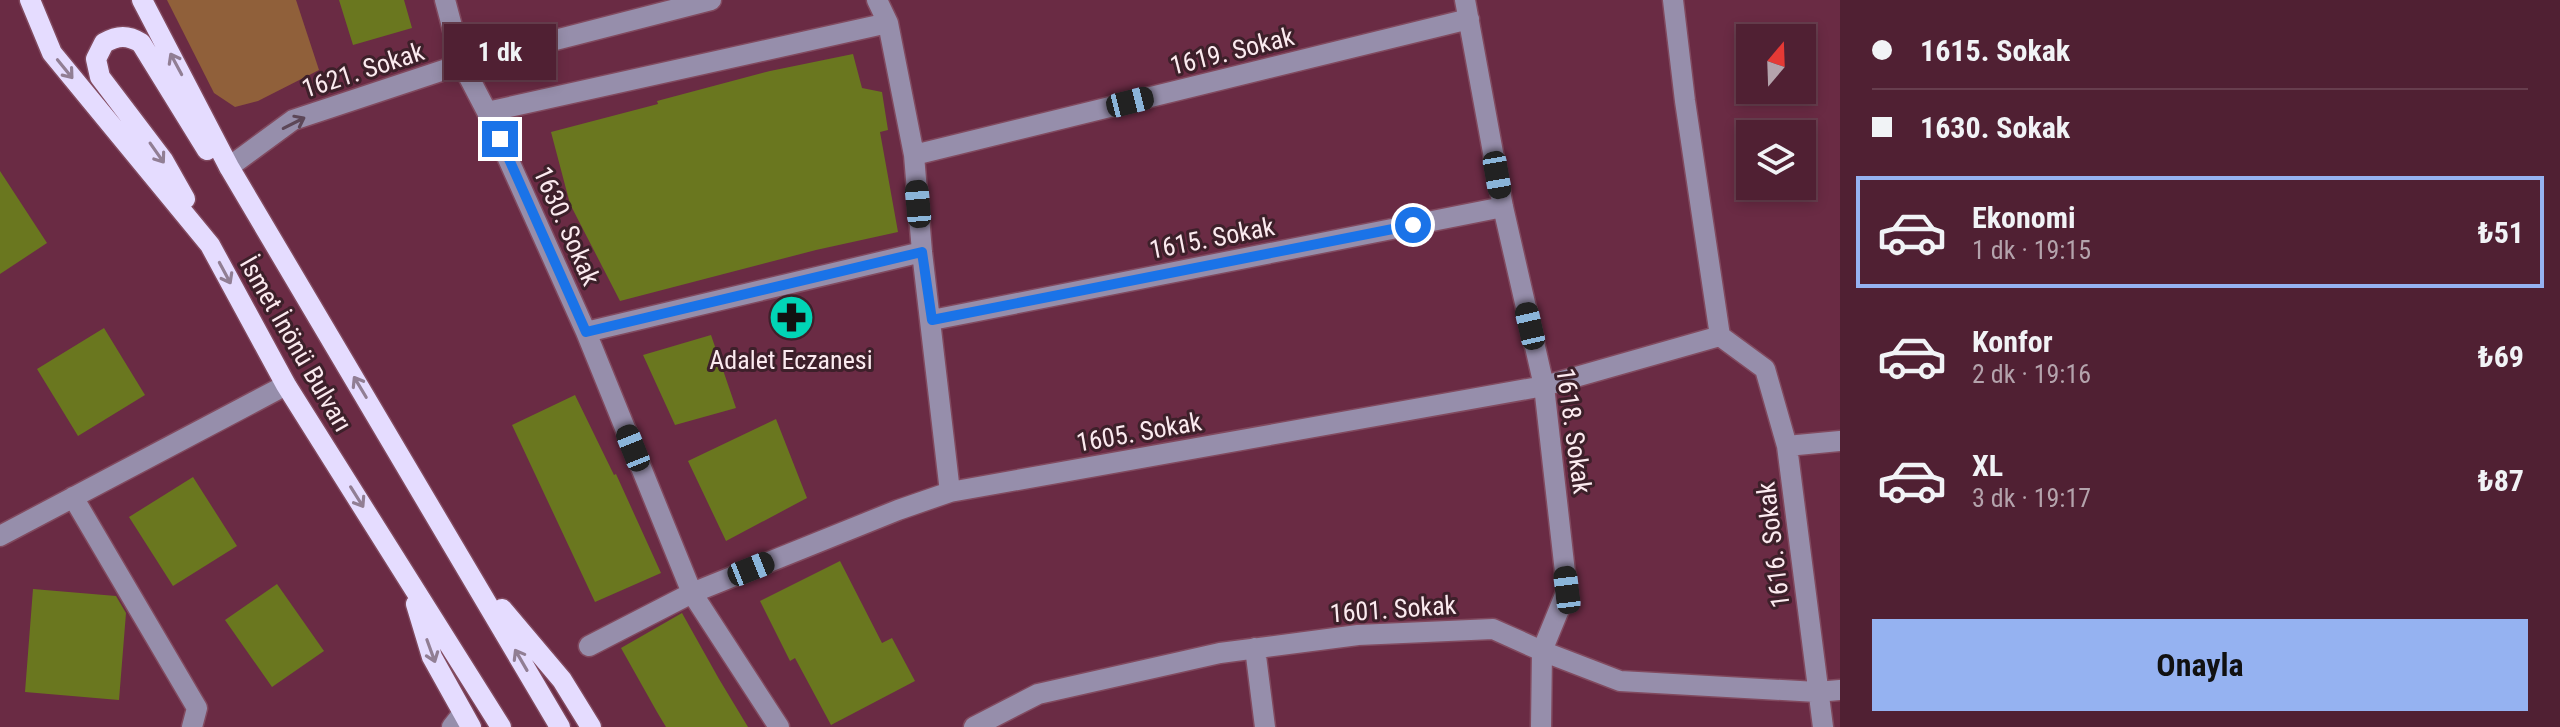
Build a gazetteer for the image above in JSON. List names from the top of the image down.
{
  "streets": {
    "main road": ["İsmet İnönü Bulvarı"],
    "street": [
      "1619. Sokak",
      "1621. Sokak",
      "1630. Sokak",
      "1615. Sokak",
      "1618. Sokak",
      "1605. Sokak",
      "1616. Sokak",
      "1601. Sokak"
    ]
  },
  "crossings": [
    ["1619. Sokak", "1618. Sokak"],
    ["1621. Sokak", "1630. Sokak"],
    ["1621. Sokak", "İsmet İnönü Bulvarı"],
    ["1630. Sokak", "1605. Sokak"],
    ["1615. Sokak", "1618. Sokak"],
    ["1618. Sokak", "1605. Sokak"],
    ["1618. Sokak", "1601. Sokak"],
    ["1605. Sokak", "1616. Sokak"],
    ["1616. Sokak", "1601. Sokak"]
  ],
  "one_way": ["1621. Sokak"],
  "places": {
    "pharmacy": ["Adalet Eczanesi"]
  },
  "north": "top",
  "page": {
    "banner": ["1615. Sokak", "1630. Sokak"],
    "bubble": "1 dk",
    "list": [
      {
        "name": "Ekonomi",
        "note": "1 dk · 19:15",
        "value": "₺51"
      },
      {
        "name": "Konfor",
        "note": "2 dk · 19:16",
        "value": "₺69"
      },
      {
        "name": "XL",
        "note": "3 dk · 19:17",
        "value": "₺87"
      }
    ],
    "buttons": "Onayla"
  }
}
